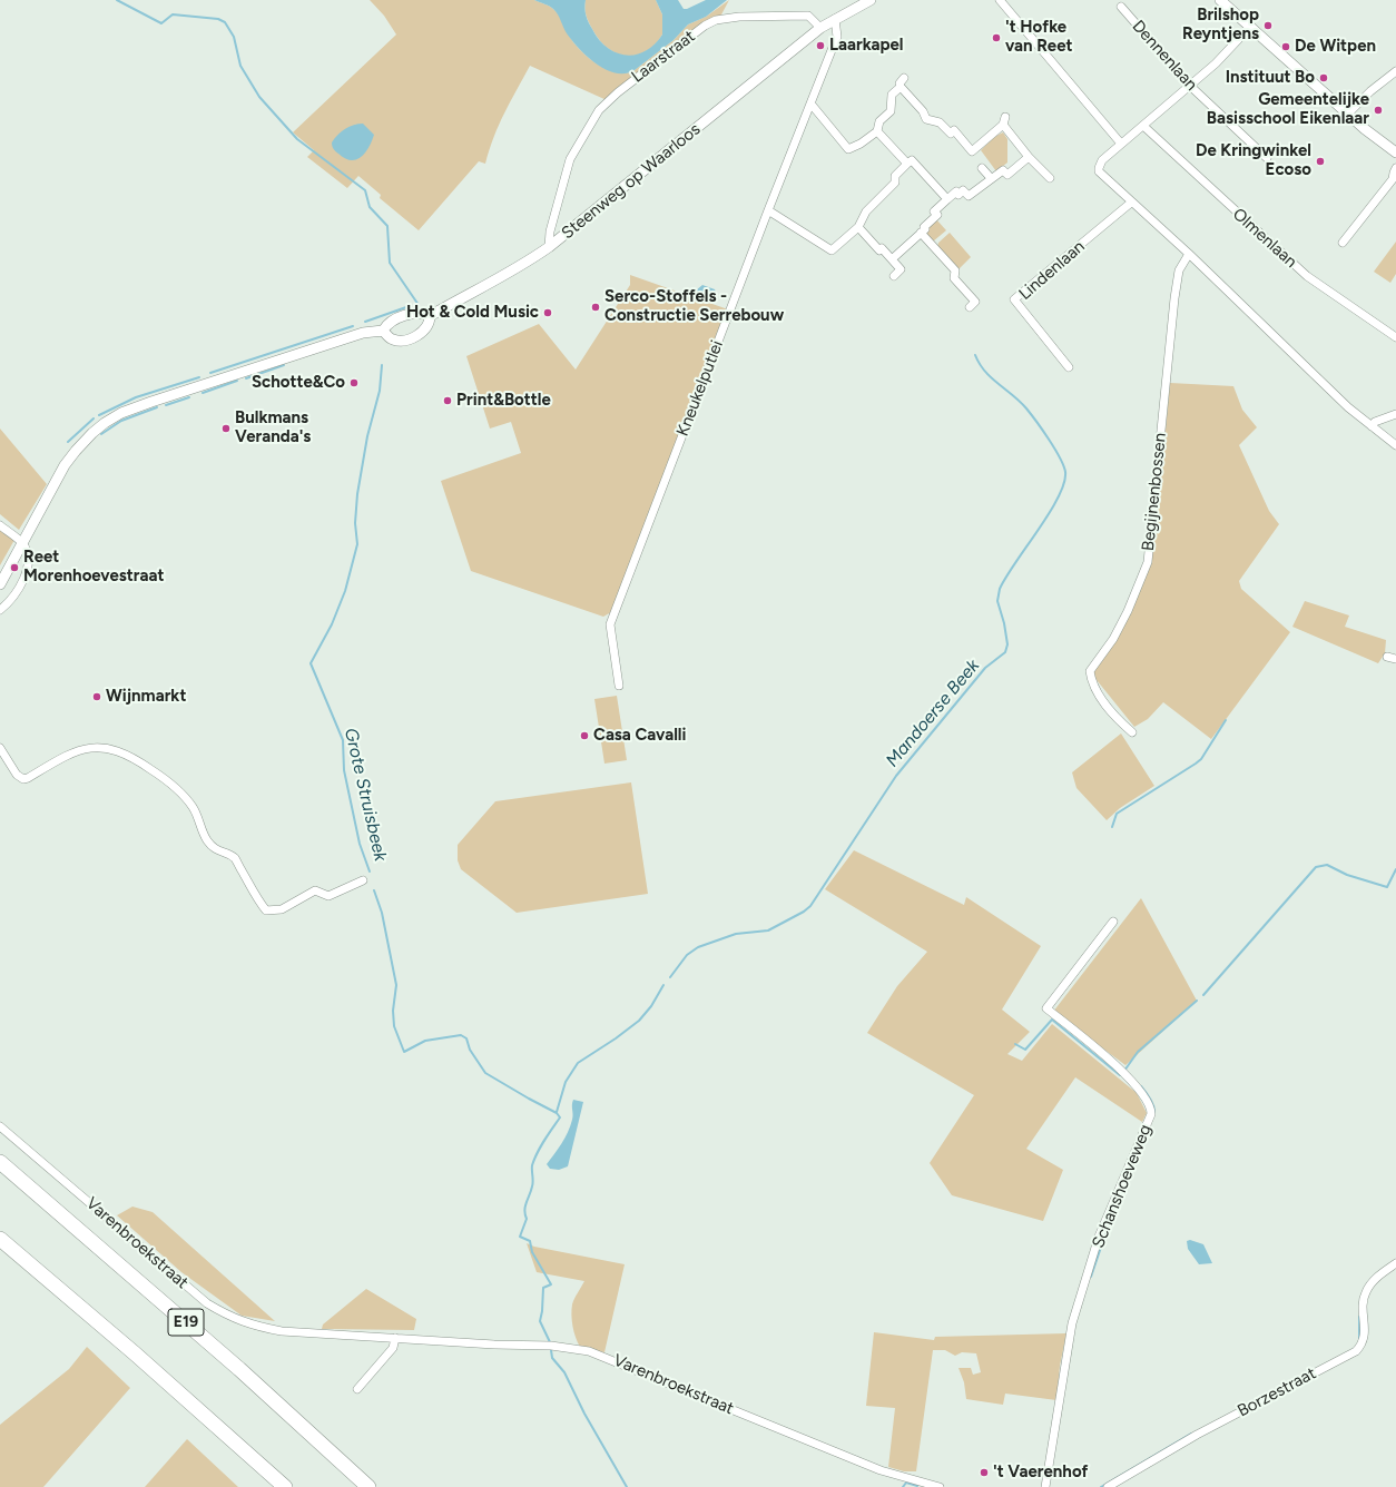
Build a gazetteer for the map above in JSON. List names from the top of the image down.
{
  "streets": {
    "highway": ["E19"],
    "street": [
      "Dennenlaan",
      "Laarstraat",
      "Steenweg op Waarloos",
      "Olmenlaan",
      "Lindenlaan",
      "Kneukelputlei",
      "Begijnenbossen",
      "Schanshoeveweg",
      "Varenbroekstraat",
      "Borzestraat"
    ]
  },
  "crossings": [
    ["Laarstraat", "Steenweg op Waarloos"]
  ],
  "water": ["Mandoerse Beek", "Grote Struisbeek"],
  "places": [
    "Brilshop Reyntjens",
    "'t Hofke van Reet",
    "Laarkapel",
    "De Witpen",
    "Instituut Bo",
    "Gemeentelijke Basisschool Eikenlaar",
    "De Kringwinkel Ecoso",
    "Serco-Stoffels - Constructie Serrebouw",
    "Hot & Cold Music",
    "Schotte&Co",
    "Print&Bottle",
    "Bulkmans Veranda's",
    "Reet Morenhoevestraat",
    "Wijnmarkt",
    "Casa Cavalli",
    "'t Vaerenhof"
  ]
}
